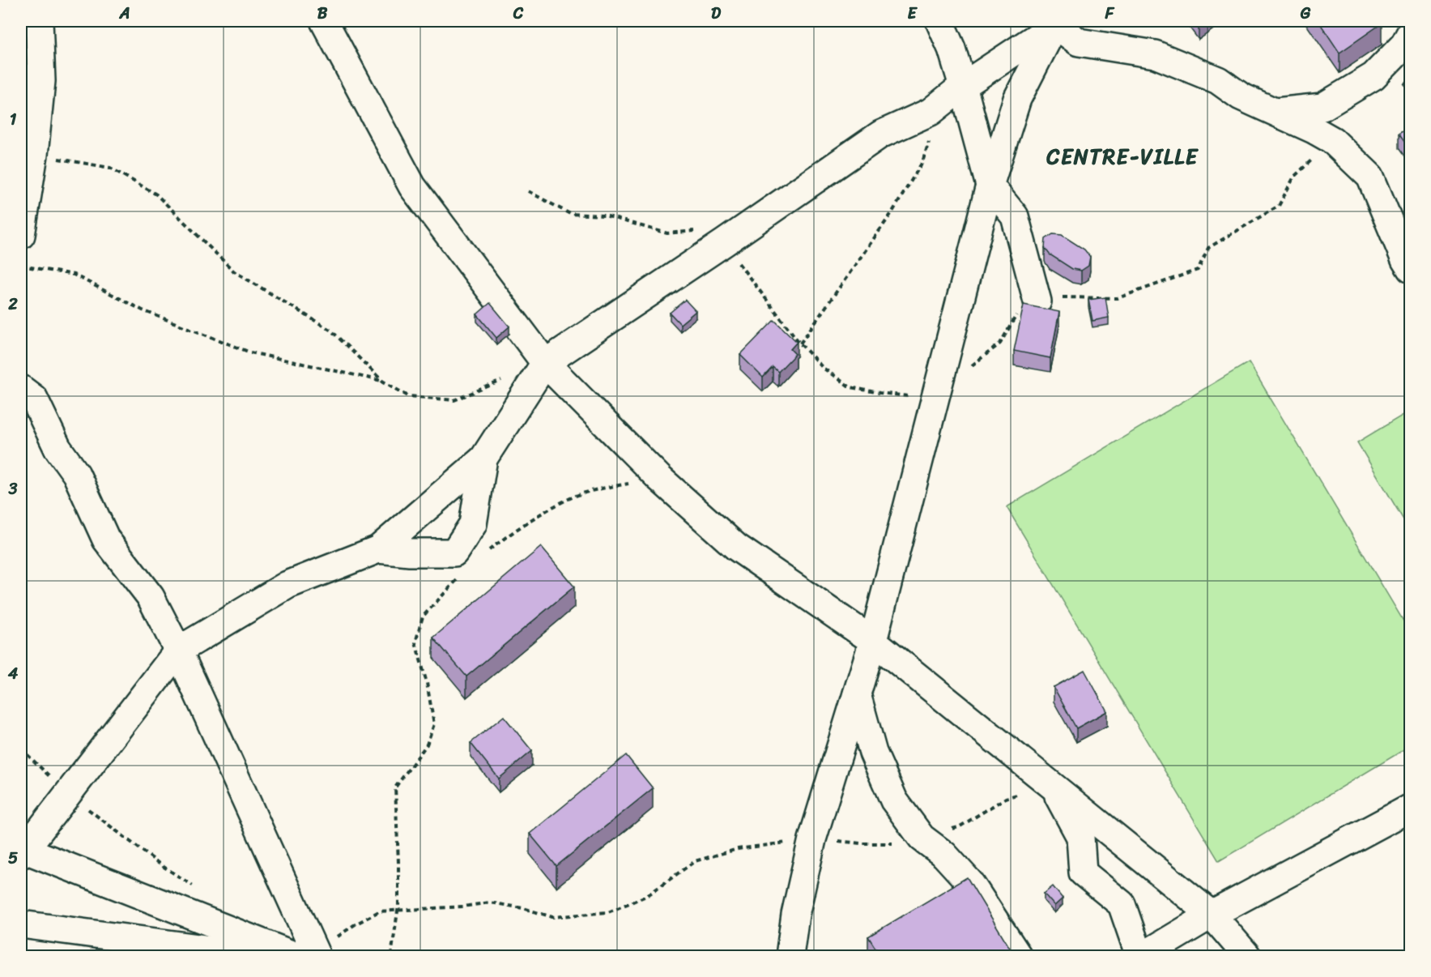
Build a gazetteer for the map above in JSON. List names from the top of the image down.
{
  "districts": ["CENTRE-VILLE"],
  "grid": {
    "columns": [
      "A",
      "B",
      "C",
      "D",
      "E",
      "F",
      "G"
    ],
    "rows": [
      "1",
      "2",
      "3",
      "4",
      "5"
    ]
  }
}
